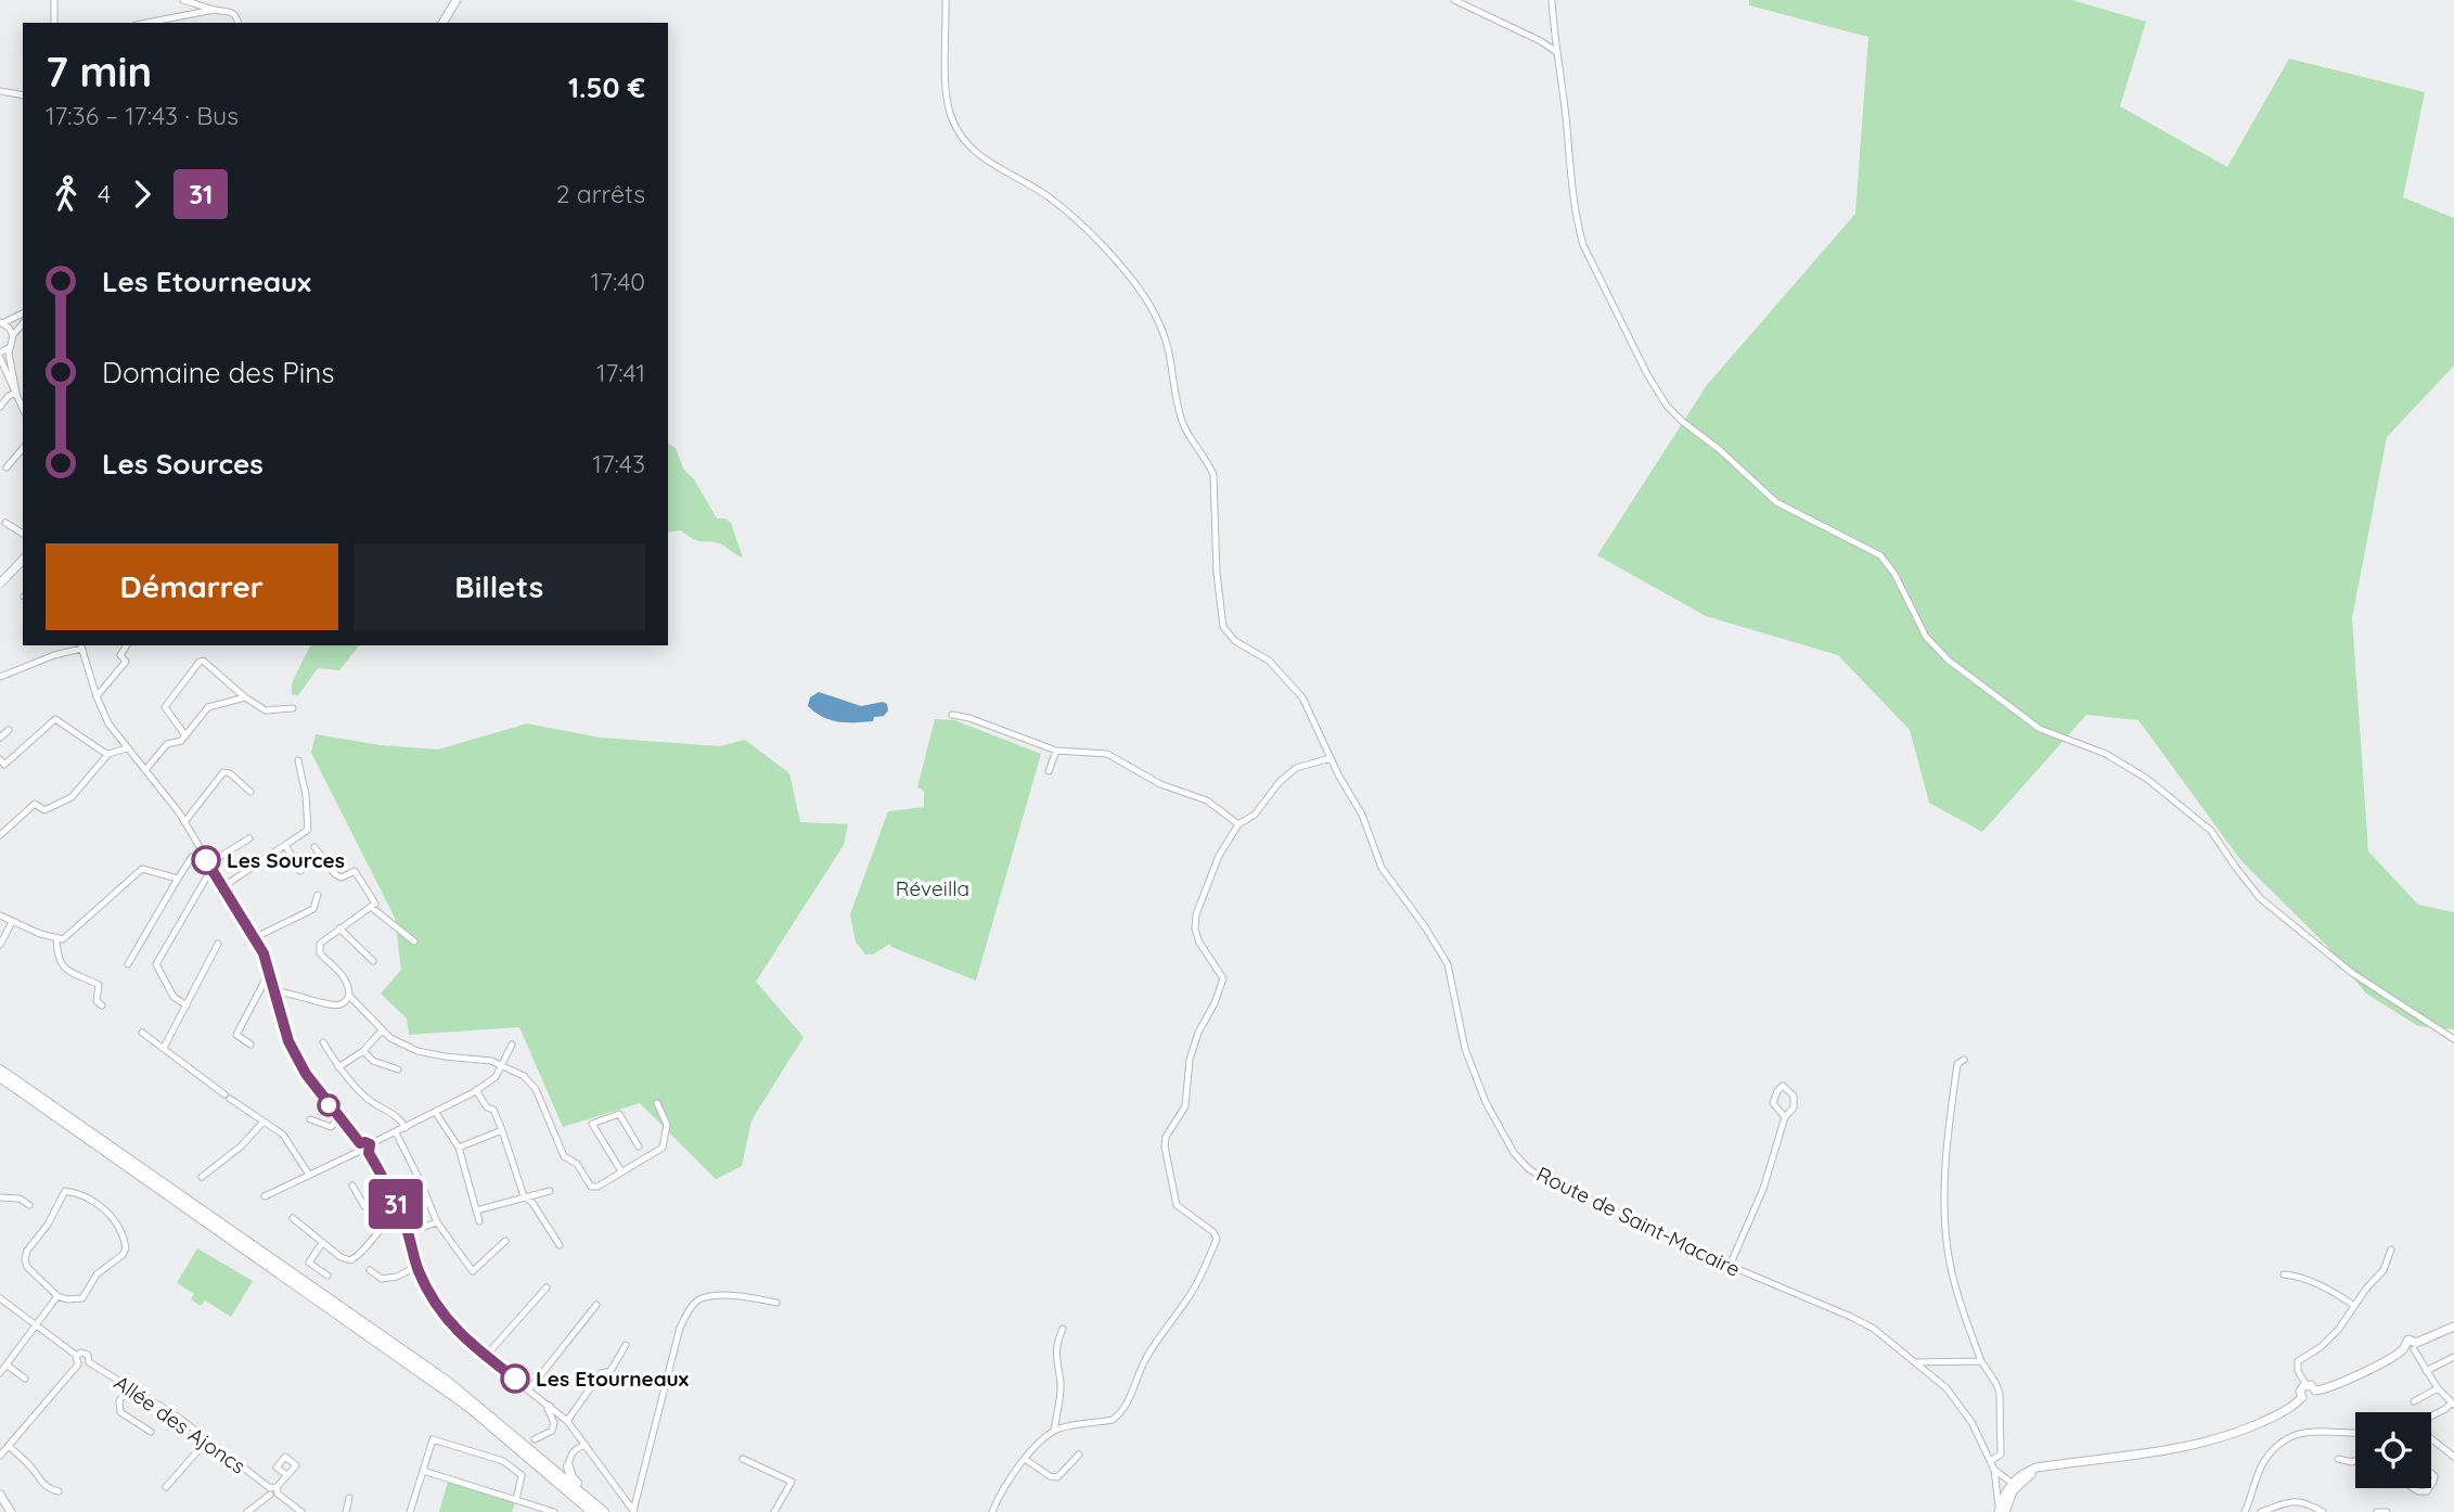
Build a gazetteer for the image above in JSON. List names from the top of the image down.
{
  "streets": {
    "street": ["Route de Saint-Macaire", "Allée des Ajoncs"]
  },
  "parks": ["Réveilla"],
  "places": ["Les Sources", "Les Etourneaux"],
  "lines": ["bus line 31"],
  "page": {
    "on_map": "31",
    "heading": ["7 min", "17:36 – 17:43 · Bus", "1.50 €"],
    "legs": ["4", "31", "2 arrêts"],
    "list": [
      {
        "name": "Les Etourneaux",
        "value": "17:40"
      },
      {
        "name": "Domaine des Pins",
        "value": "17:41"
      },
      {
        "name": "Les Sources",
        "value": "17:43"
      }
    ],
    "buttons": ["Démarrer", "Billets"]
  }
}
